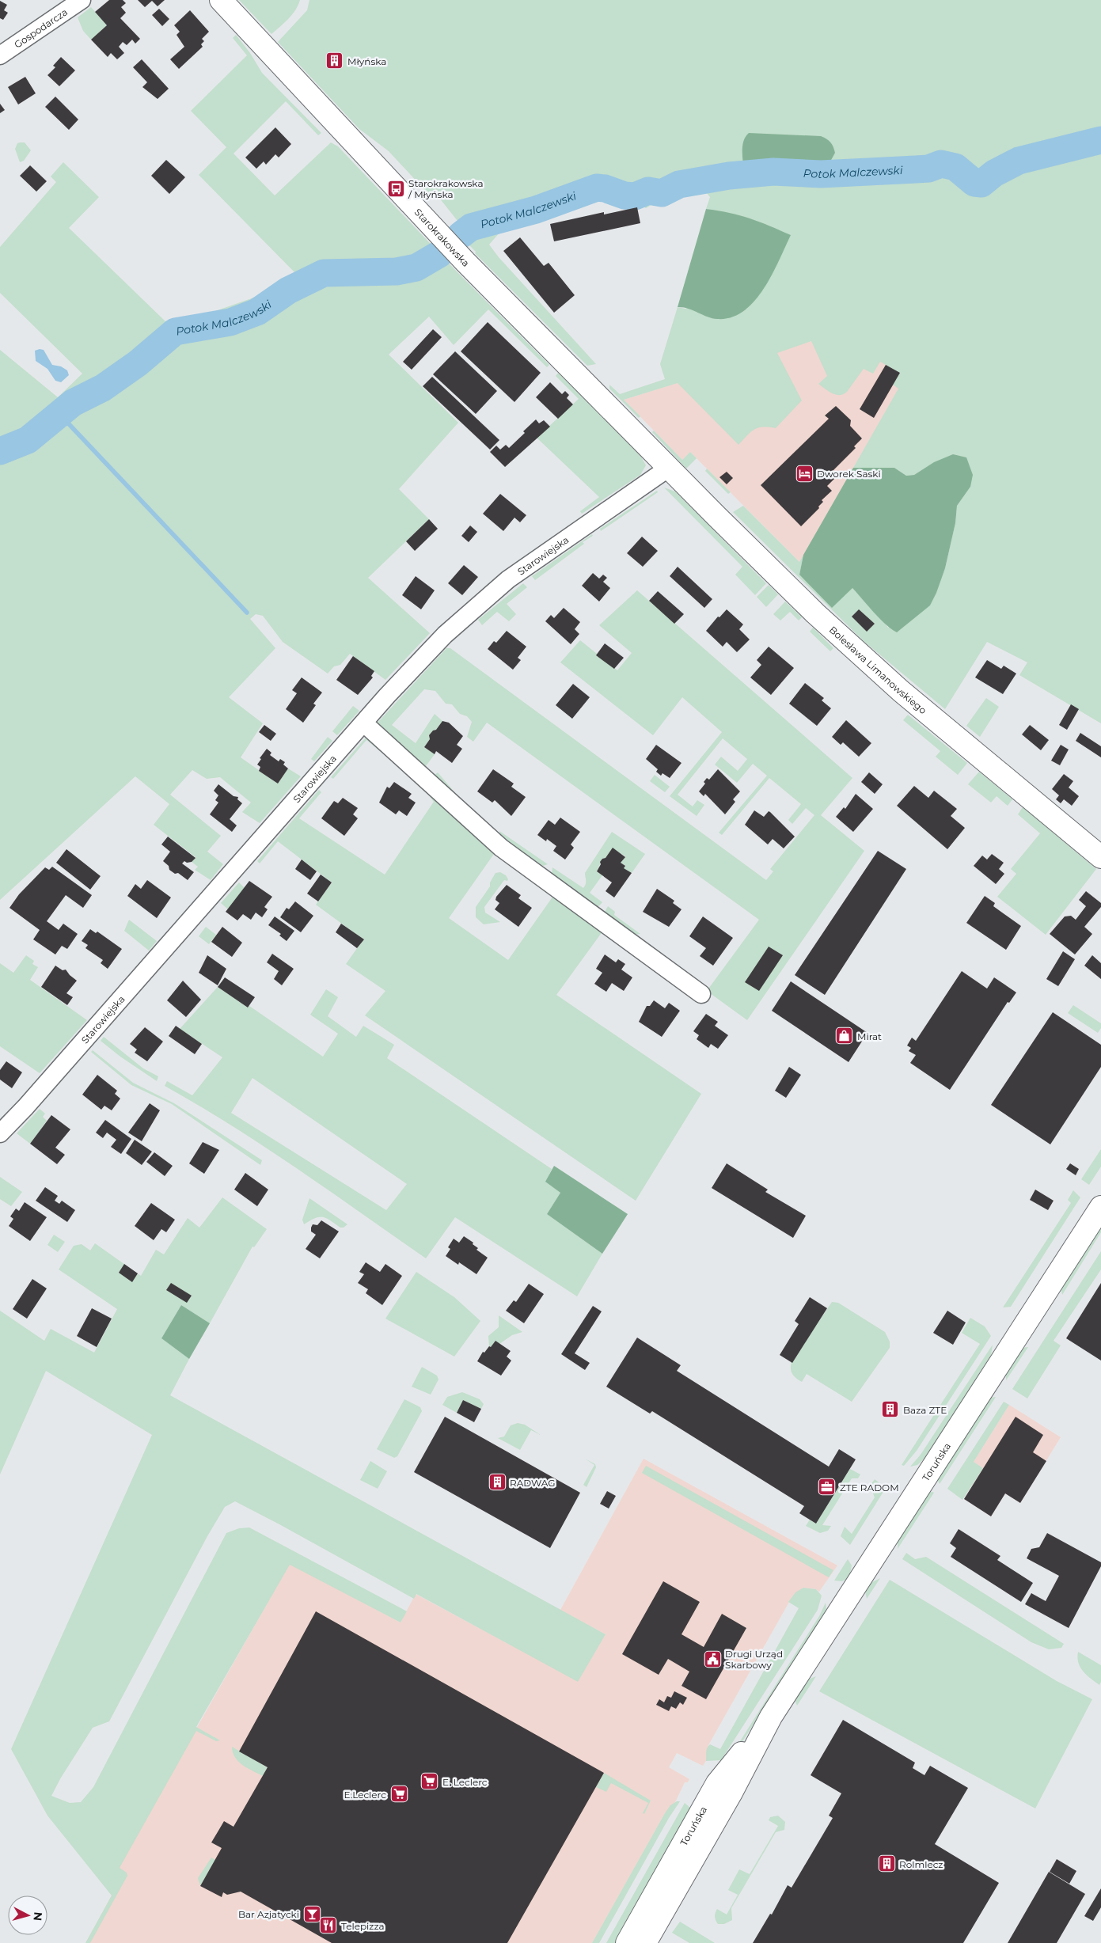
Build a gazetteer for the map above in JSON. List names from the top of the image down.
{
  "streets": {
    "street": [
      "Gospodarcza",
      "Starokrakowska",
      "Starowiejska",
      "Bolesława Limanowskiego",
      "Toruńska"
    ]
  },
  "crossings": [
    ["Starokrakowska", "Starowiejska"],
    ["Starokrakowska", "Bolesława Limanowskiego"],
    ["Starowiejska", "Bolesława Limanowskiego"]
  ],
  "water": ["Potok Malczewski"],
  "places": {
    "building": [
      "Młyńska",
      "Baza ZTE",
      "RADWAG",
      "Rolmlecz"
    ],
    "bus stop": ["Starokrakowska / Młyńska"],
    "hotel": ["Dworek Saski"],
    "shop": ["Mirat"],
    "office": ["ZTE RADOM"],
    "public building": ["Drugi Urząd Skarbowy"],
    "supermarket": ["E. Leclerc", "E.Leclerc"],
    "bar": ["Bar Azjatycki"],
    "restaurant": ["Telepizza"]
  },
  "north": "right"
}
